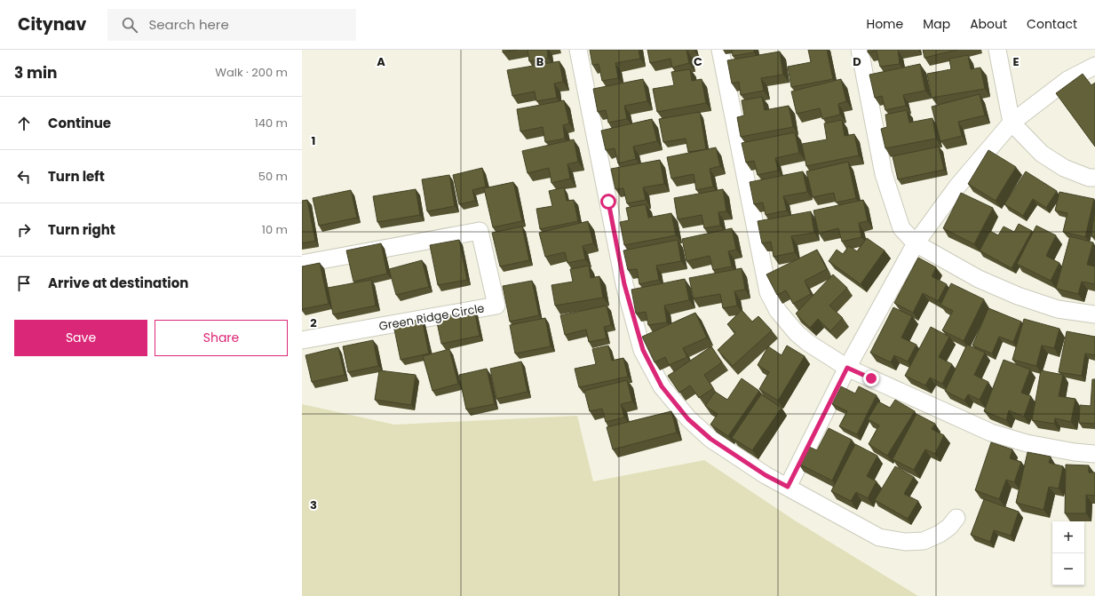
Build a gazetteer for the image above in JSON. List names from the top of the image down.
{
  "streets": {
    "street": ["Green Ridge Circle"]
  },
  "page": {
    "header": "Citynav",
    "search": "Search here",
    "nav": [
      "Home",
      "Map",
      "About",
      "Contact"
    ],
    "heading": ["3 min", "Walk · 200 m"],
    "list": [
      ["Continue", "140 m"],
      ["Turn left", "50 m"],
      ["Turn right", "10 m"],
      "Arrive at destination"
    ],
    "buttons": ["Save", "Share"],
    "map_buttons": ["+", "−"]
  },
  "grid": {
    "columns": [
      "A",
      "B",
      "C",
      "D",
      "E"
    ],
    "rows": ["1", "2", "3"]
  }
}
